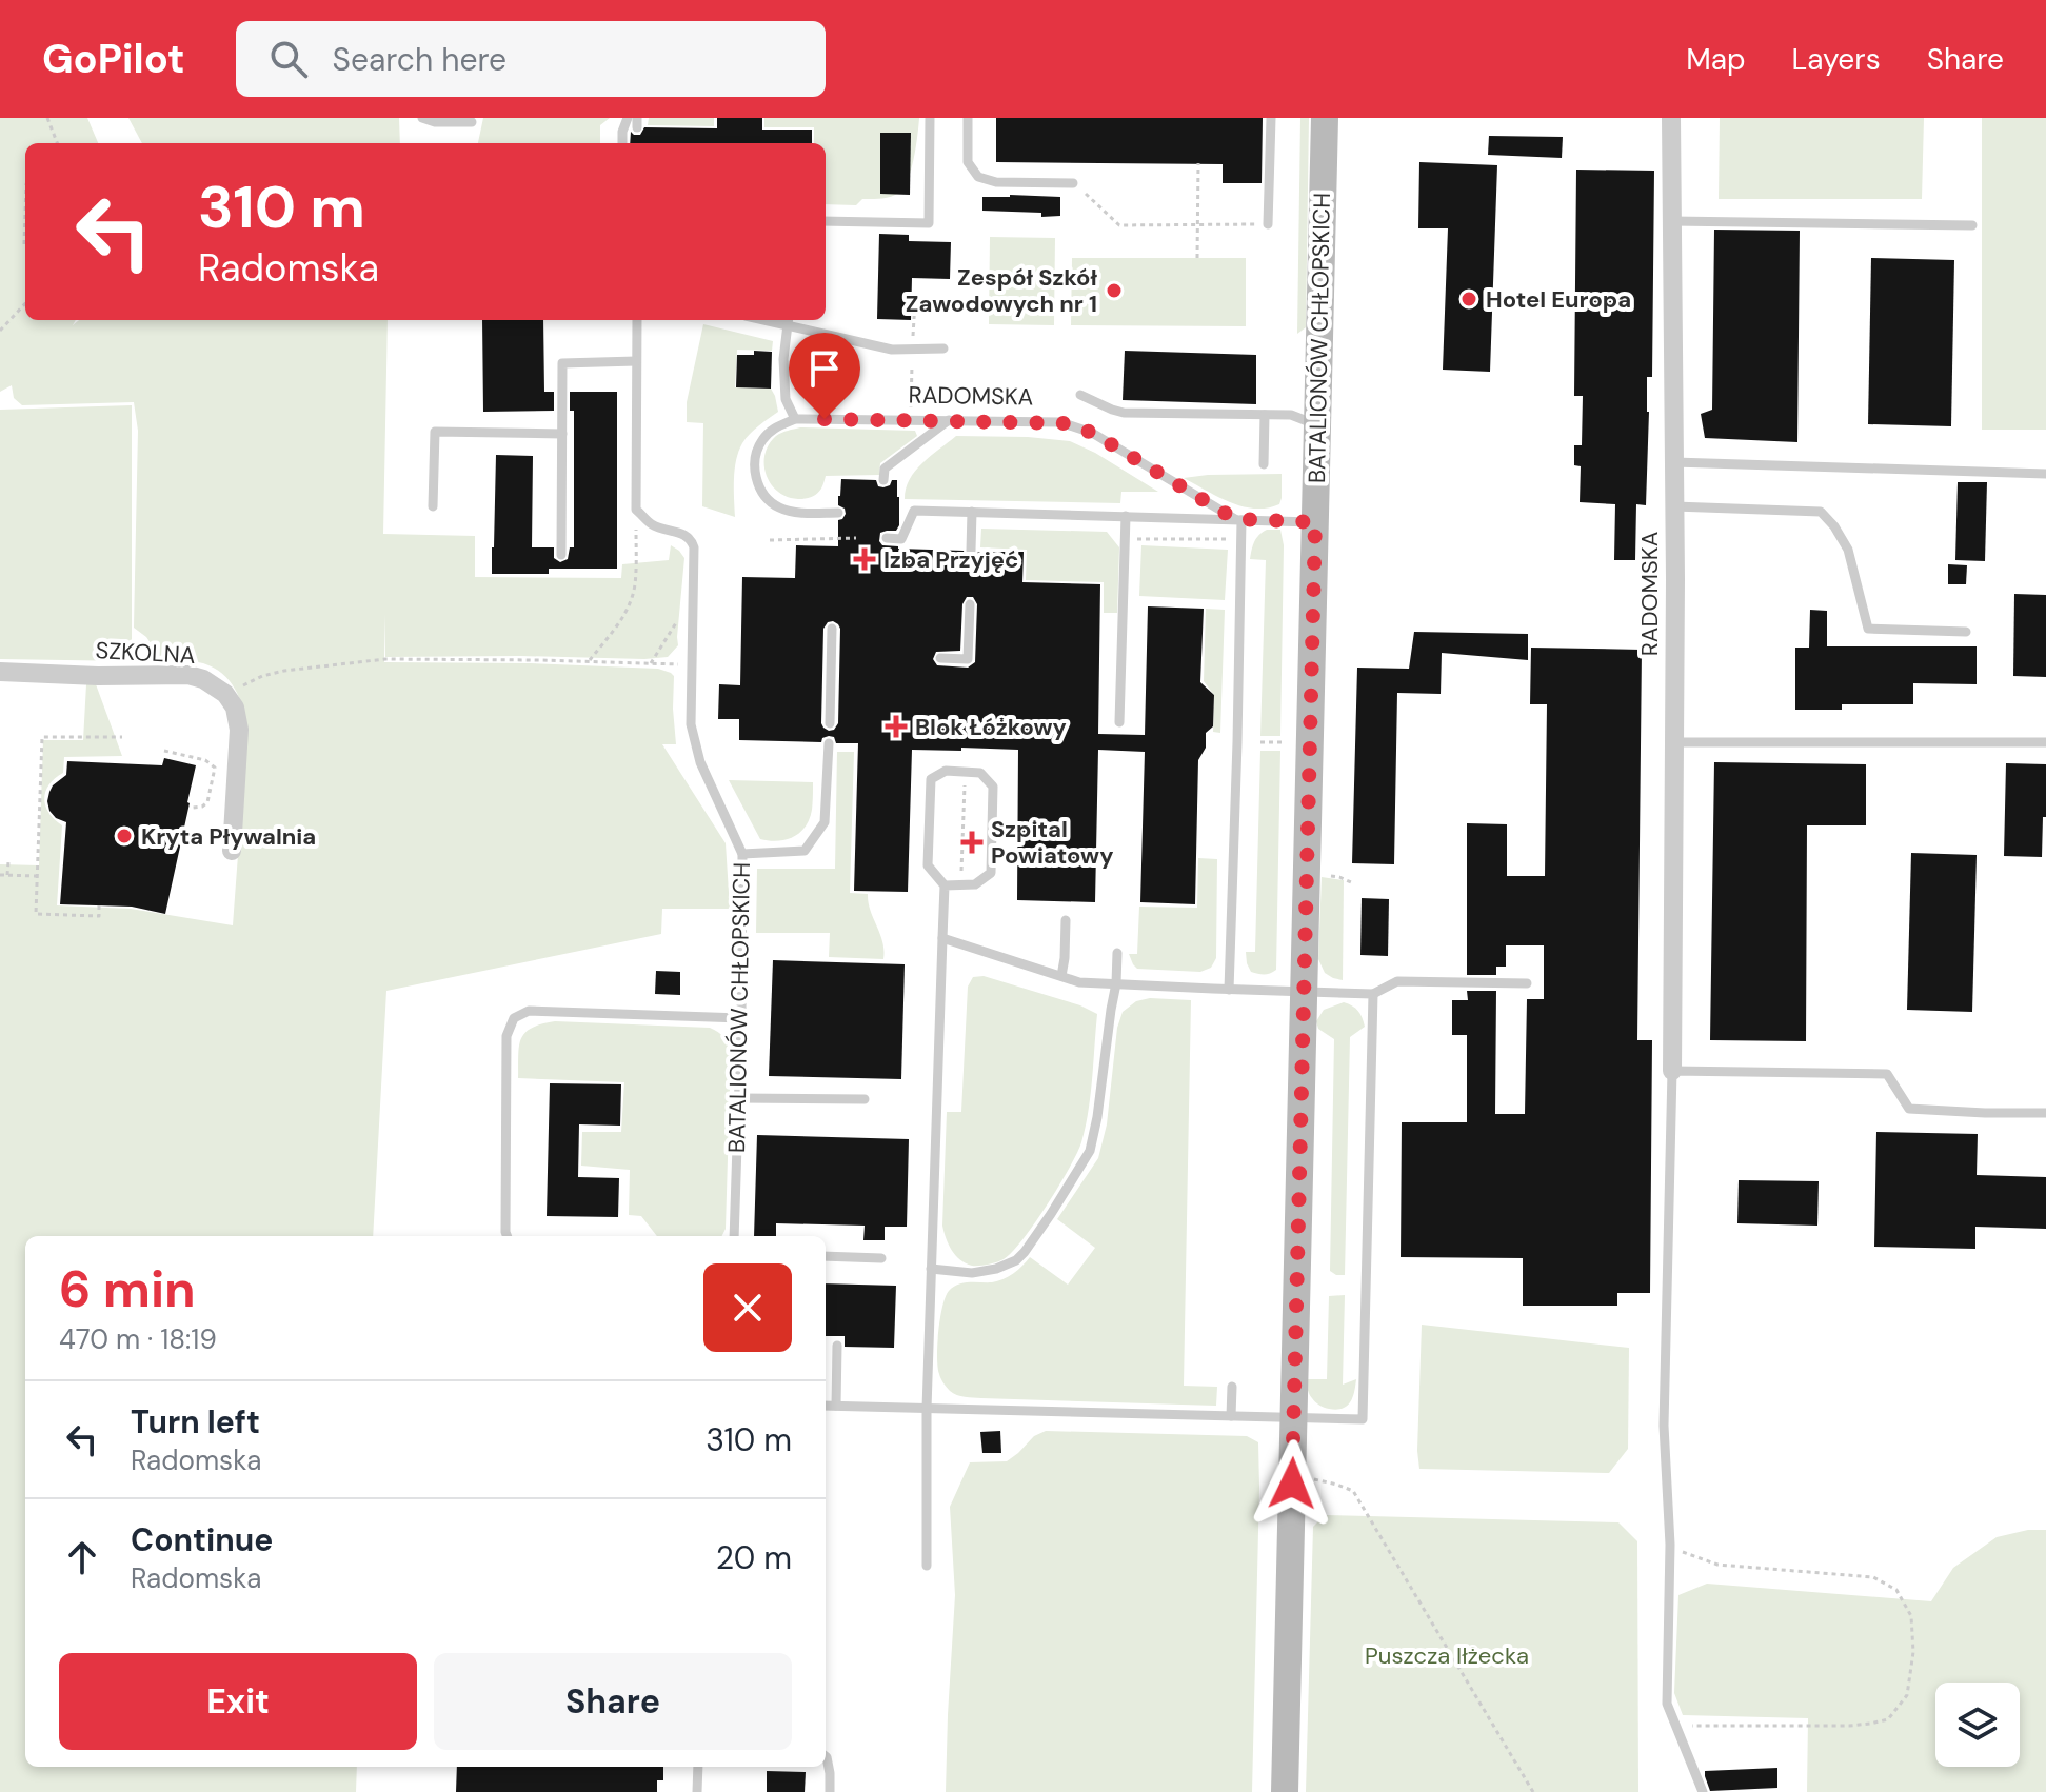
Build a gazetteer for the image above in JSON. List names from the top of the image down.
{
  "streets": {
    "street": ["BATALIONÓW CHŁOPSKICH", "RADOMSKA", "SZKOLNA"]
  },
  "parks": ["Puszcza Iłżecka"],
  "places": {
    "other": ["Zespół Szkół Zawodowych nr 1", "Hotel Europa", "Kryta Pływalnia"],
    "health": ["Izba Przyjęć", "Blok Łóżkowy", "Szpital Powiatowy"]
  },
  "page": {
    "header": "GoPilot",
    "search": "Search here",
    "nav": ["Map", "Layers", "Share"],
    "turn": ["310 m", "Radomska"],
    "heading": ["6 min", "470 m · 18:19"],
    "list": [
      {
        "name": "Turn left",
        "note": "Radomska",
        "value": "310 m"
      },
      {
        "name": "Continue",
        "note": "Radomska",
        "value": "20 m"
      }
    ],
    "buttons": ["Exit", "Share"]
  }
}
